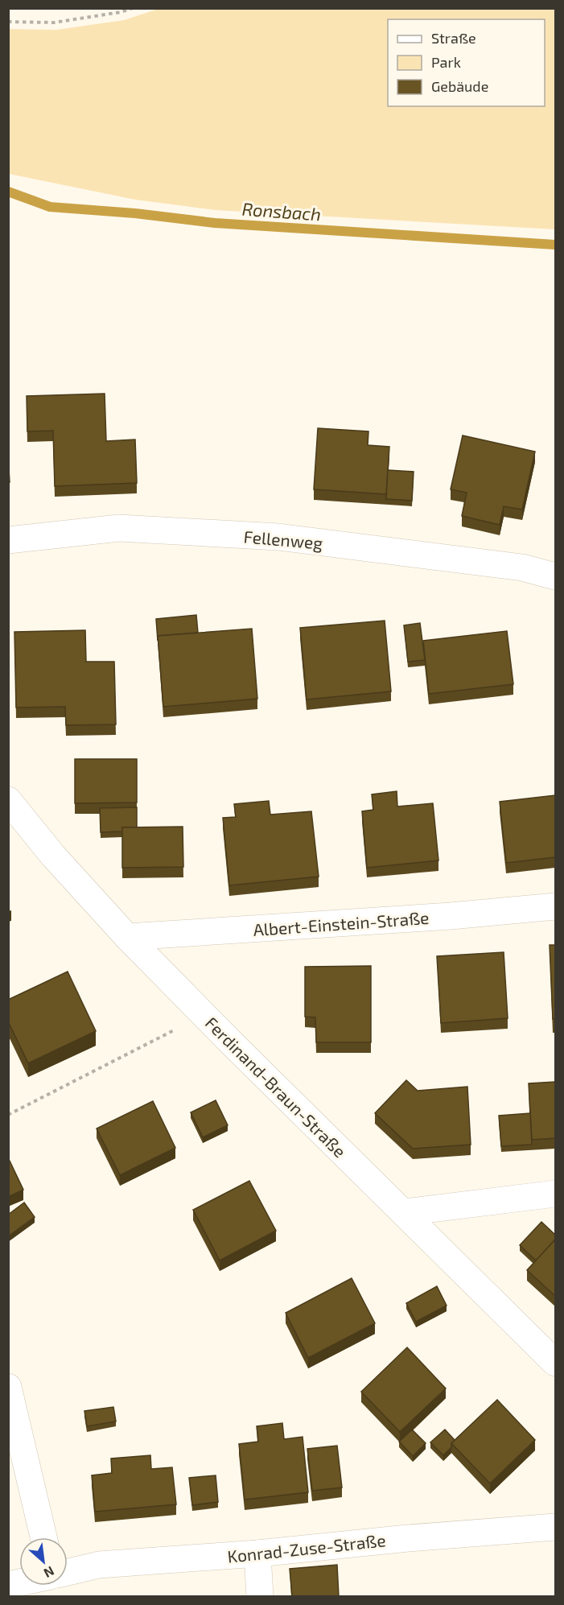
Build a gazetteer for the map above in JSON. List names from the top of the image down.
{
  "streets": {
    "street": [
      "Fellenweg",
      "Albert-Einstein-Straße",
      "Ferdinand-Braun-Straße",
      "Konrad-Zuse-Straße"
    ]
  },
  "crossings": [
    ["Albert-Einstein-Straße", "Ferdinand-Braun-Straße"]
  ],
  "water": ["Ronsbach"],
  "legend": ["Straße", "Park", "Gebäude"],
  "north": "bottom right"
}
